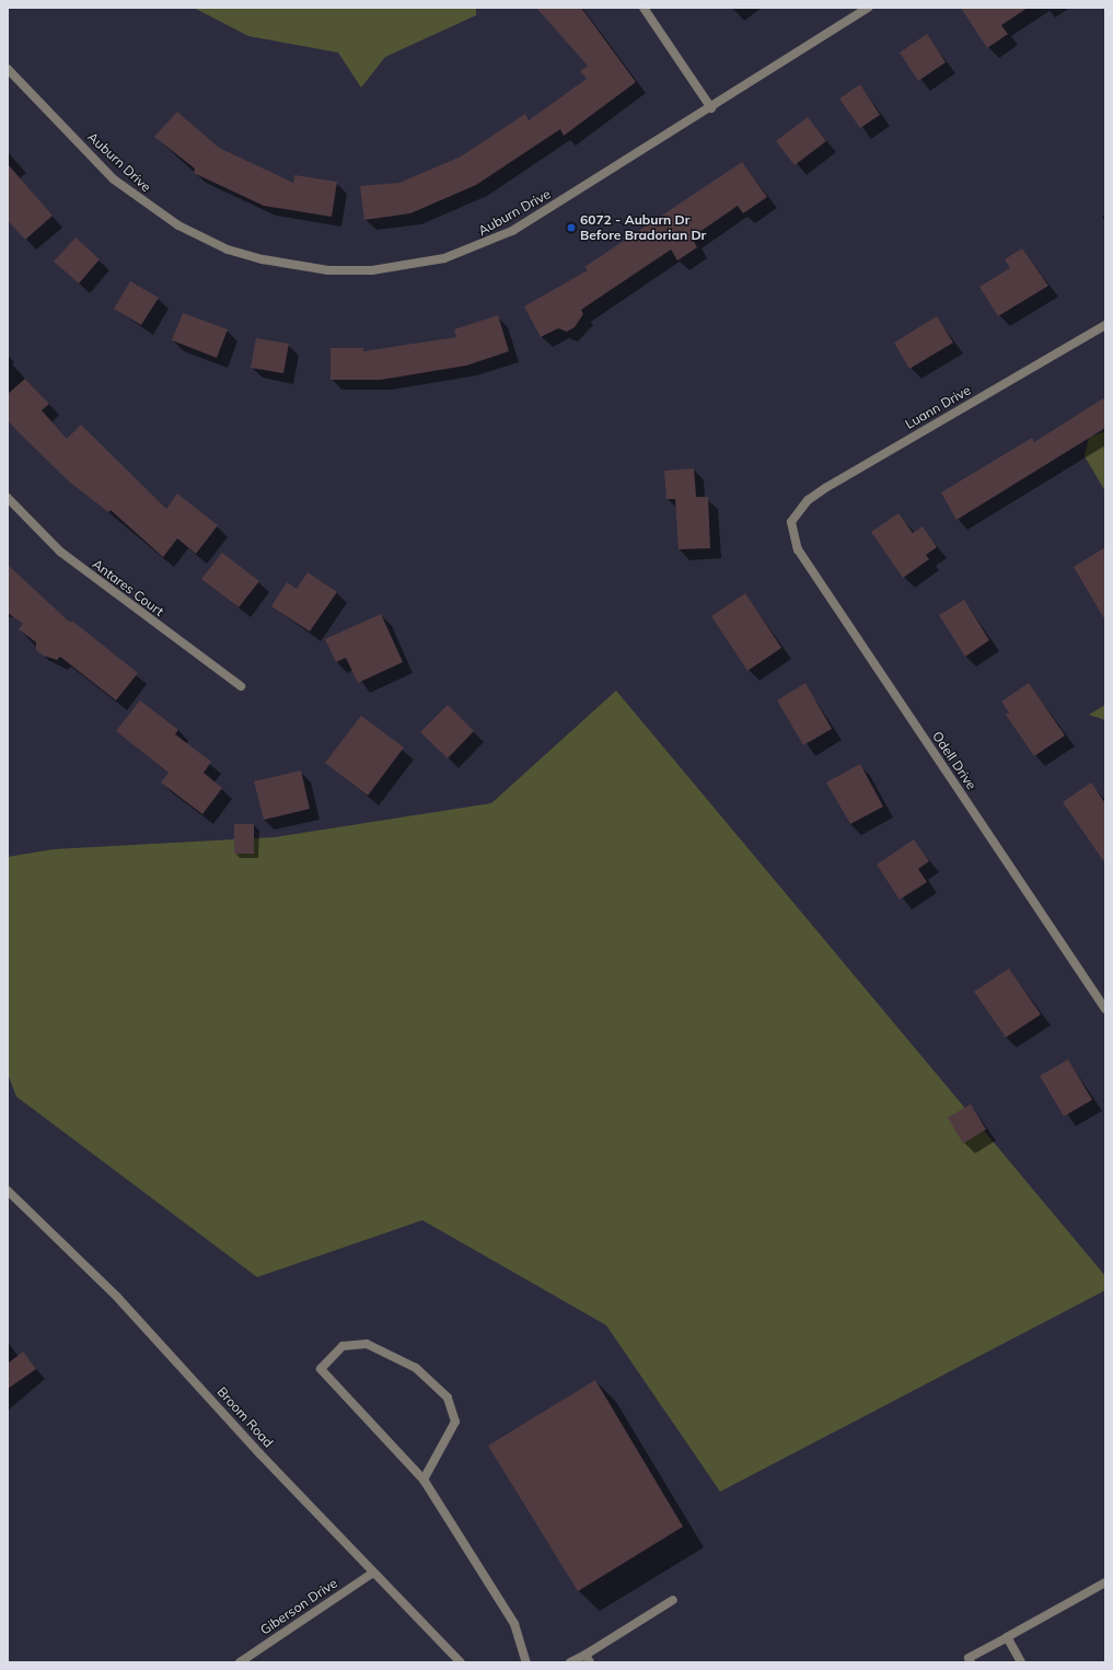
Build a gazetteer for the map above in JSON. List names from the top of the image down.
{
  "streets": {
    "street": [
      "Auburn Drive",
      "Luann Drive",
      "Antares Court",
      "Odell Drive",
      "Broom Road",
      "Giberson Drive"
    ]
  },
  "crossings": [
    ["Luann Drive", "Odell Drive"],
    ["Broom Road", "Giberson Drive"]
  ],
  "places": ["6072 - Auburn Dr Before Bradorian Dr"]
}
